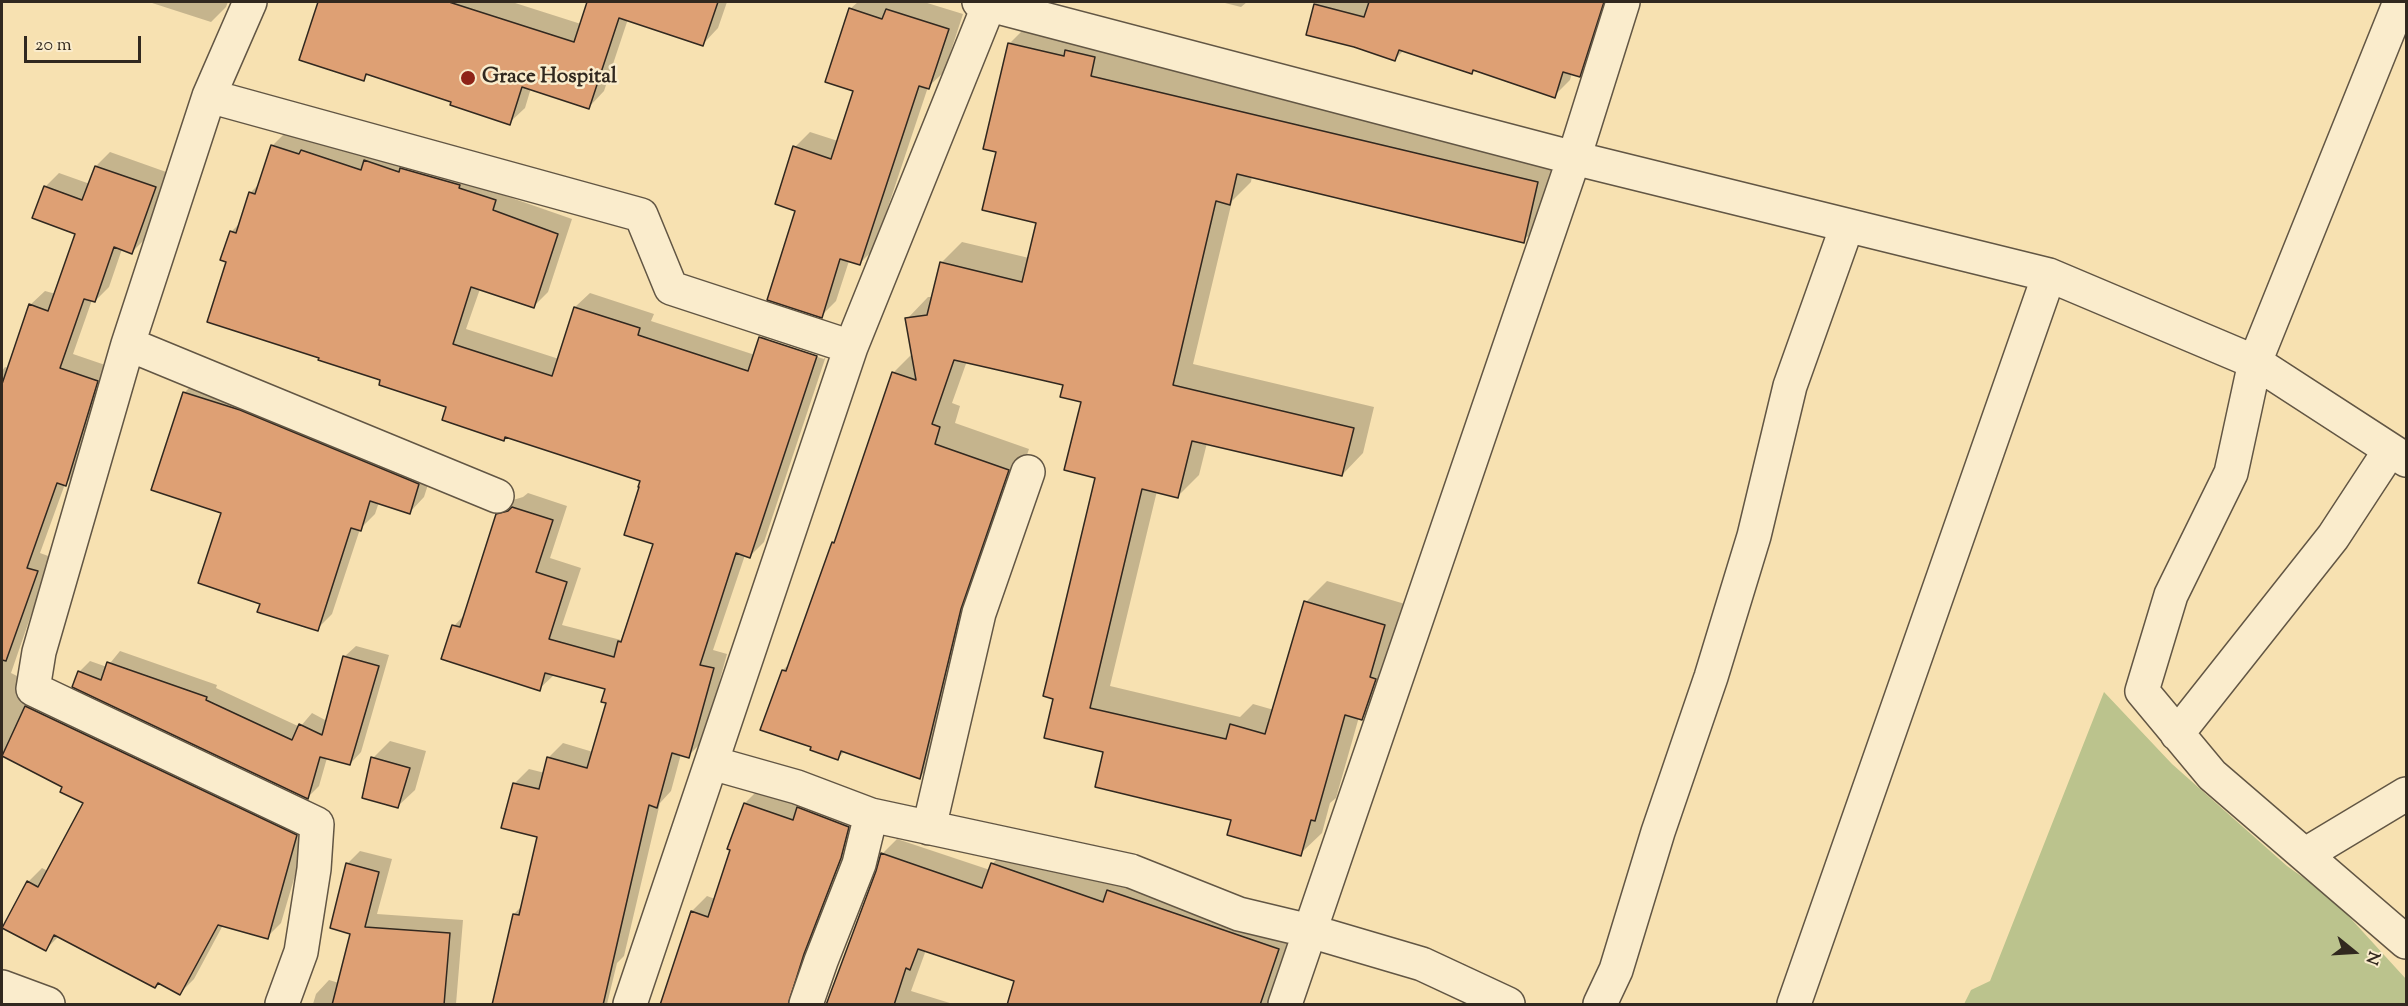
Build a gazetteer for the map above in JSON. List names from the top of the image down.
{
  "places": ["Grace Hospital"],
  "scale_bar": "20 m",
  "north": "right"
}
